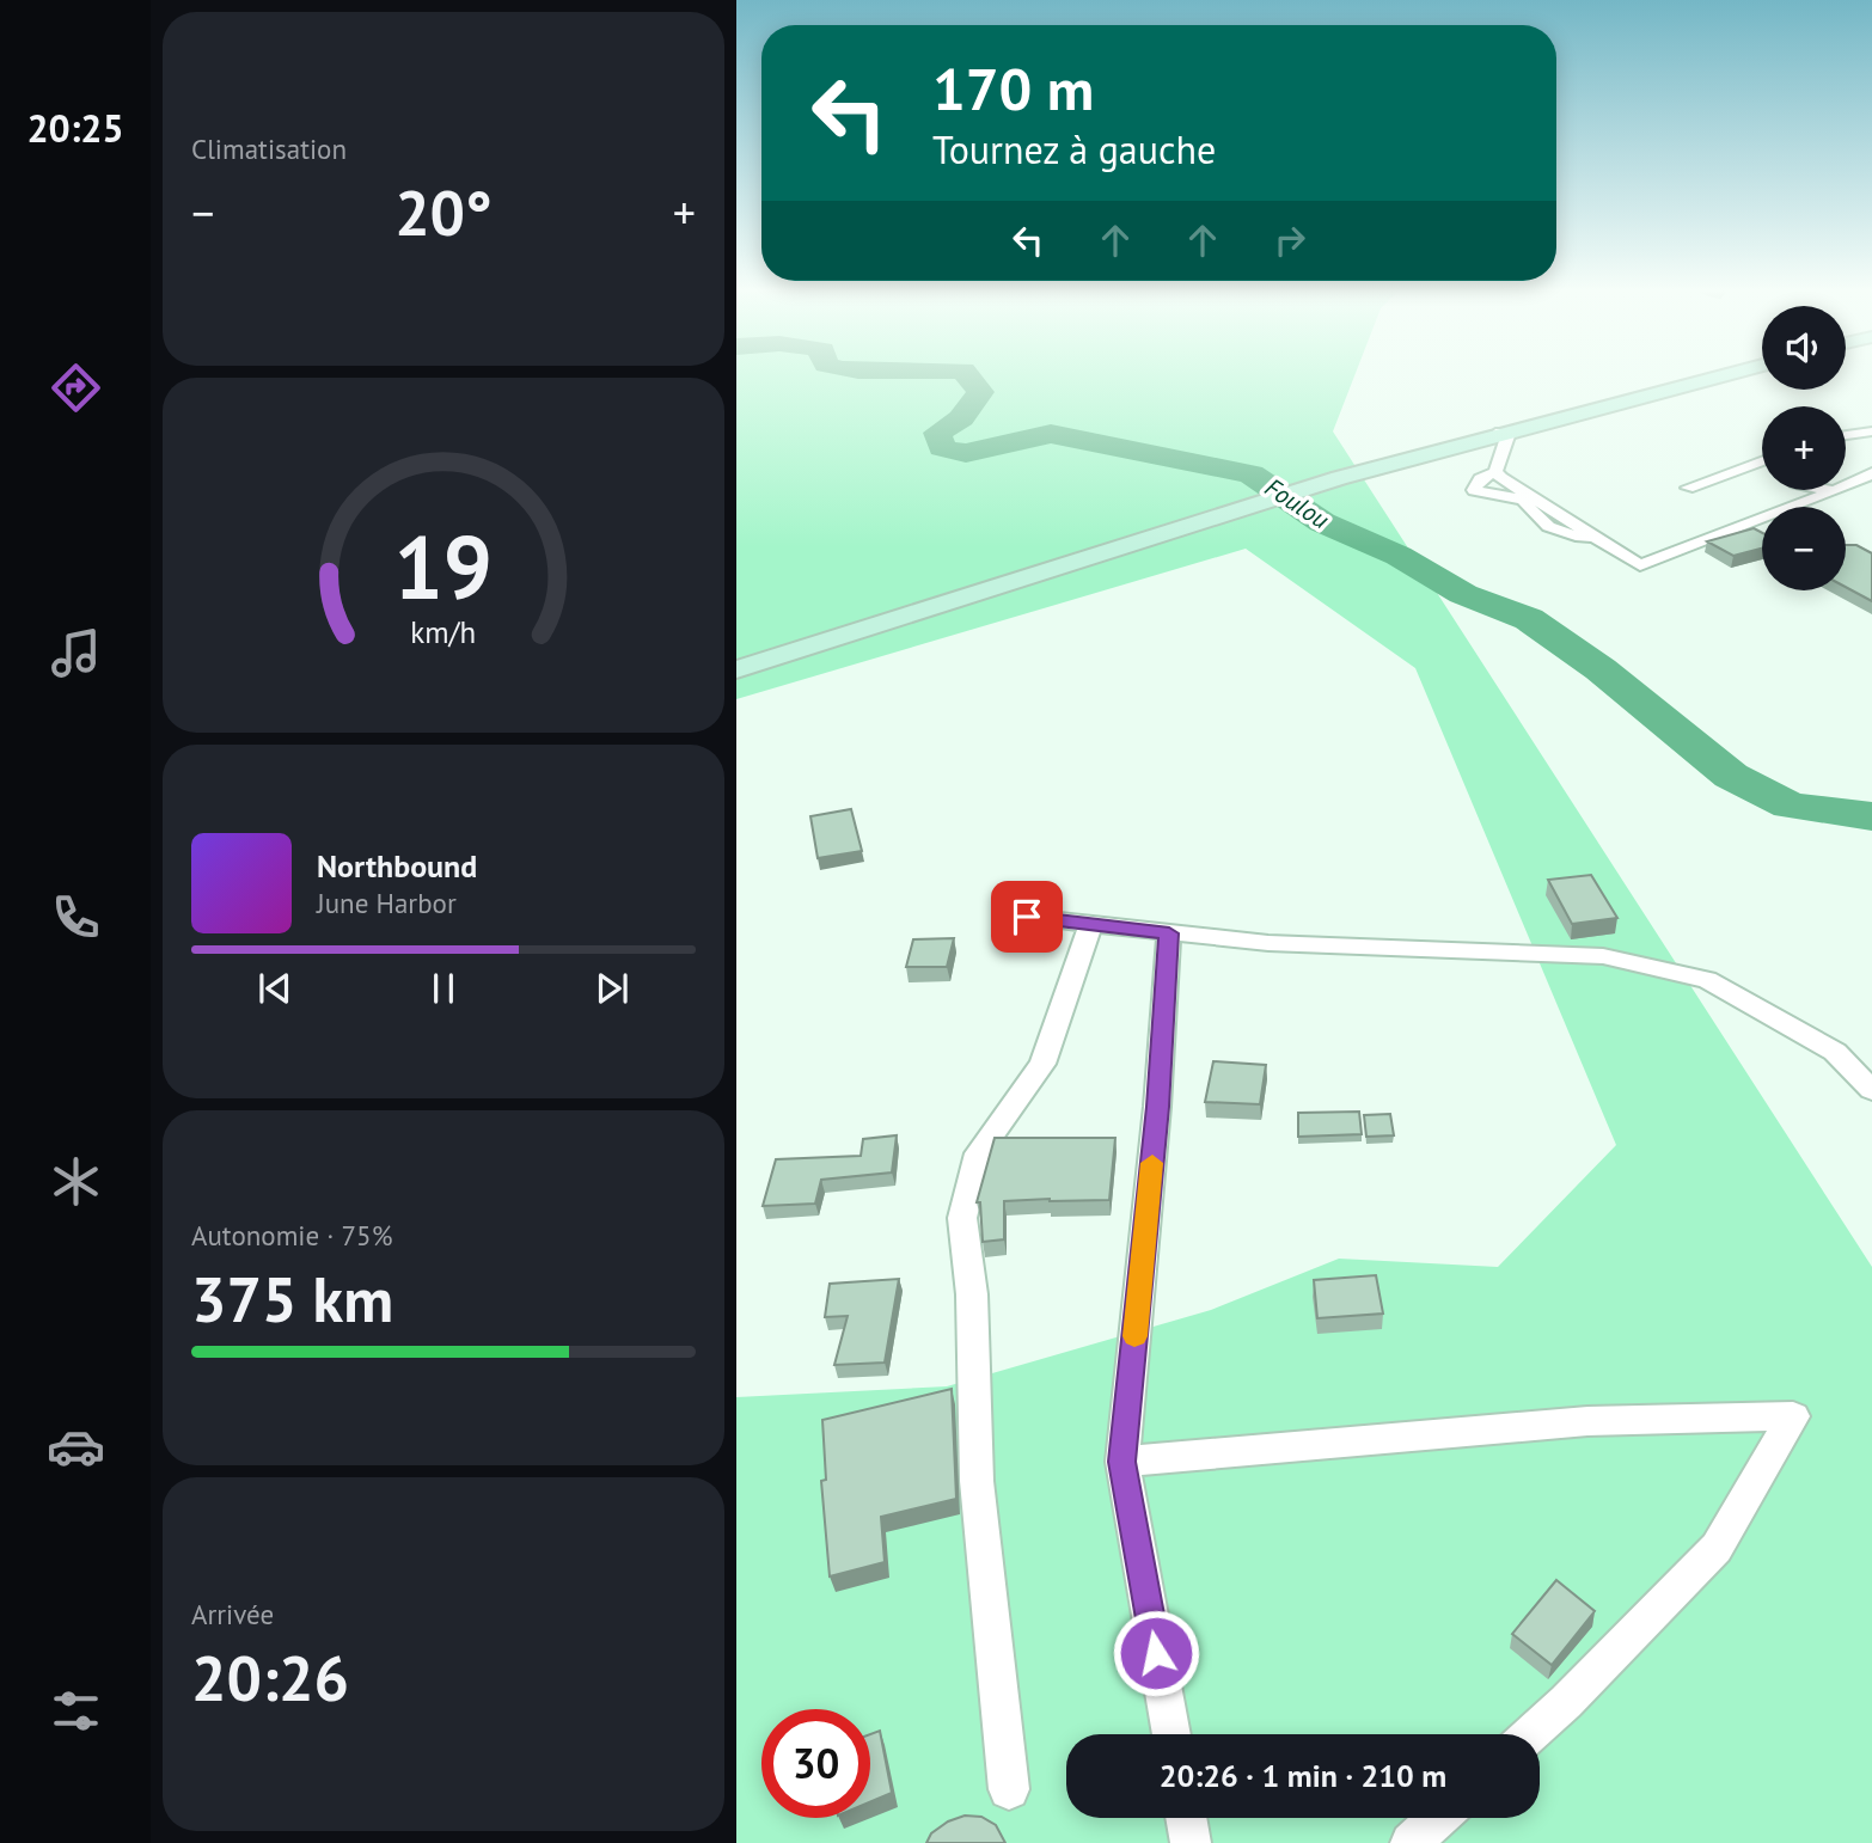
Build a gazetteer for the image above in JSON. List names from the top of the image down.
{
  "water": ["Foulou"],
  "page": {
    "tabs": "20:25",
    "tile": [
      "Climatisation",
      ["Autonomie · 75%", "375 km"],
      ["Arrivée", "20:26"]
    ],
    "turn": ["170 m", "Tournez à gauche"],
    "heat": ["−", "20°", "+"],
    "map_buttons": ["+", "−"],
    "song": ["Northbound", "June Harbor"],
    "limit": "30",
    "trip": "20:26 · 1 min · 210 m",
    "gauge": ["19", "km/h"]
  }
}
